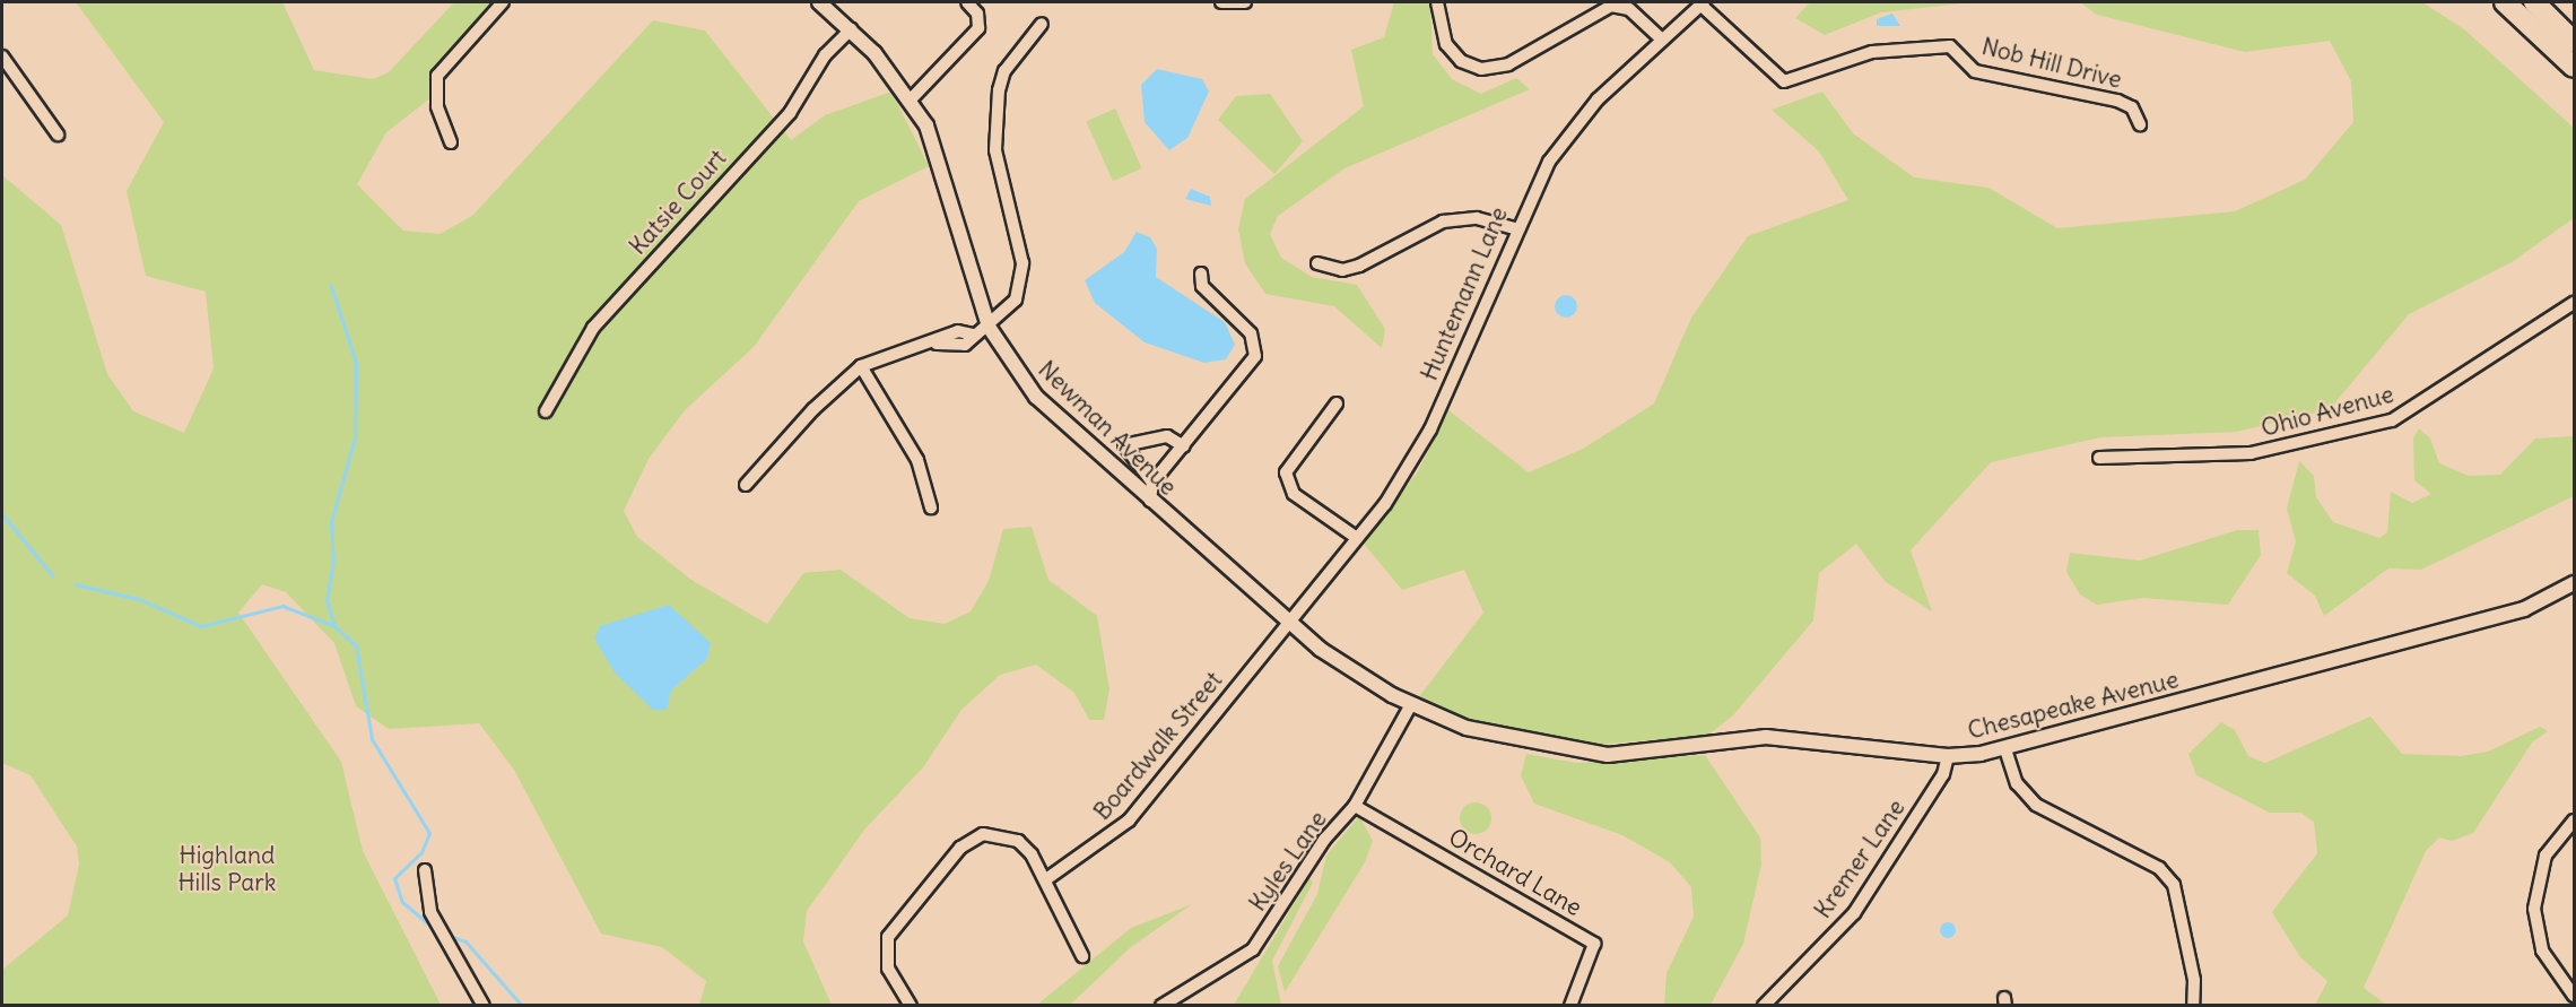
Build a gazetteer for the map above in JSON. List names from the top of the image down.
{
  "streets": {
    "street": [
      "Nob Hill Drive",
      "Katsie Court",
      "Huntemann Lane",
      "Ohio Avenue",
      "Newman Avenue",
      "Chesapeake Avenue",
      "Boardwalk Street",
      "Kremer Lane",
      "Kyles Lane",
      "Orchard Lane"
    ]
  },
  "crossings": [
    ["Nob Hill Drive", "Huntemann Lane"],
    ["Katsie Court", "Newman Avenue"],
    ["Huntemann Lane", "Newman Avenue"],
    ["Huntemann Lane", "Boardwalk Street"],
    ["Newman Avenue", "Chesapeake Avenue"],
    ["Newman Avenue", "Boardwalk Street"],
    ["Newman Avenue", "Kyles Lane"],
    ["Chesapeake Avenue", "Kremer Lane"],
    ["Chesapeake Avenue", "Kyles Lane"],
    ["Kyles Lane", "Orchard Lane"]
  ],
  "parks": ["Highland Hills Park"]
}
